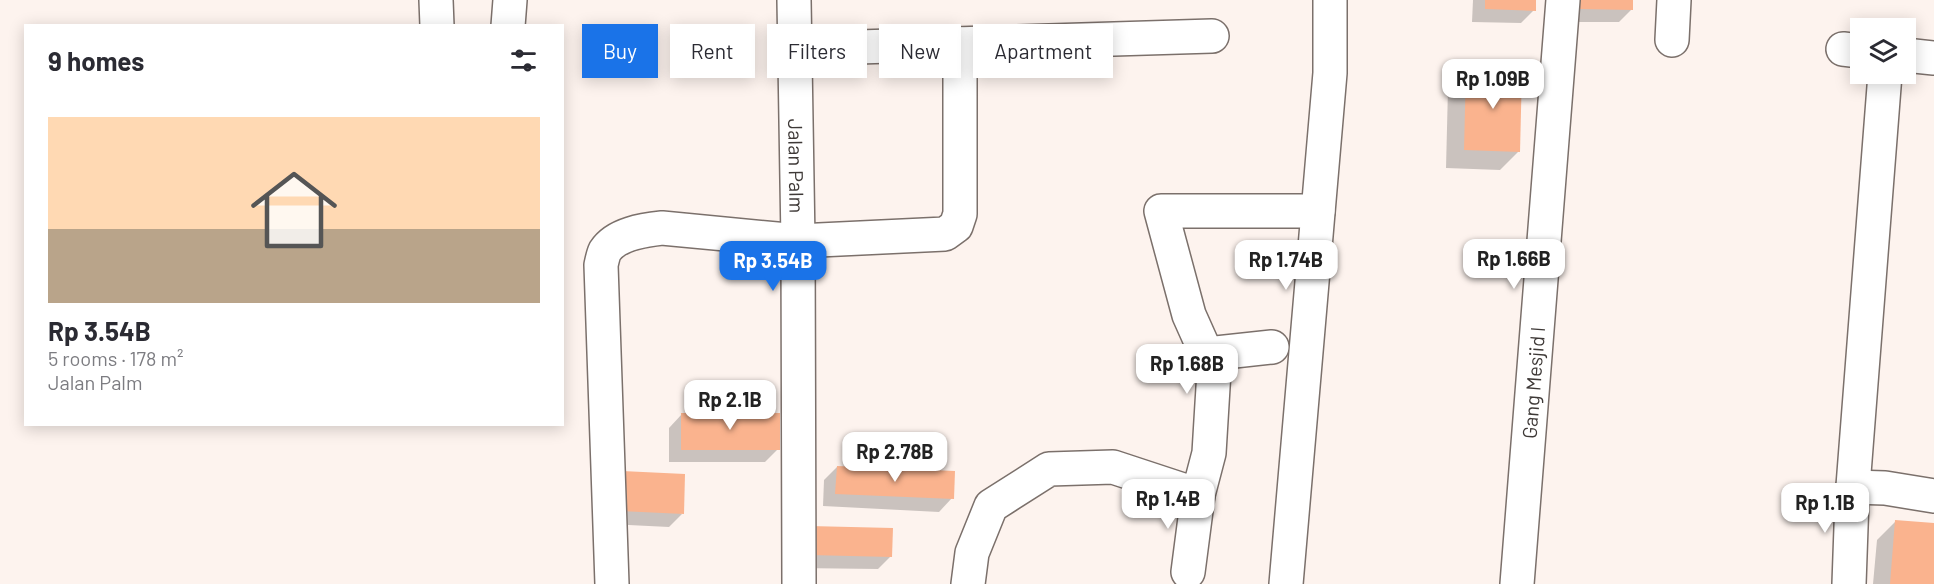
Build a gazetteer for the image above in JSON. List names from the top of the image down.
{
  "streets": {
    "street": ["Jalan Palm", "Gang Mesjid I"]
  },
  "page": {
    "chip": [
      "Buy",
      "Rent",
      "Filters",
      "New",
      "Apartment"
    ],
    "heading": "9 homes",
    "price": [
      "Rp 1.09B",
      "Rp 1.66B",
      "Rp 1.74B",
      "Rp 3.54B",
      "Rp 1.68B",
      "Rp 2.1B",
      "Rp 2.78B",
      "Rp 1.4B",
      "Rp 1.1B"
    ],
    "list": [
      {
        "name": "Rp 3.54B",
        "note": "5 rooms · 178 m² · Jalan Palm"
      }
    ]
  }
}
